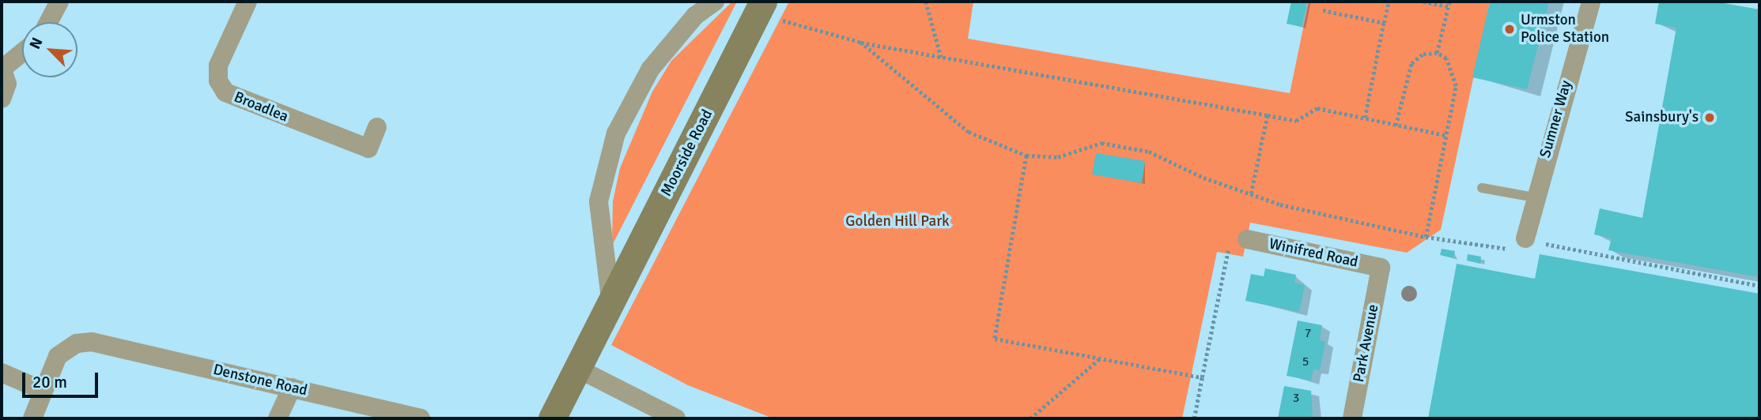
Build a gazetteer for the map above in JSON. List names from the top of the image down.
{
  "streets": {
    "street": [
      "Broadlea",
      "Sumner Way",
      "Moorside Road",
      "Winifred Road",
      "Park Avenue",
      "Denstone Road"
    ]
  },
  "crossings": [
    ["Winifred Road", "Park Avenue"]
  ],
  "parks": ["Golden Hill Park"],
  "places": ["Urmston Police Station", "Sainsbury's"],
  "house_numbers": ["7", "5", "3"],
  "scale_bar": "20 m",
  "north": "top left"
}
